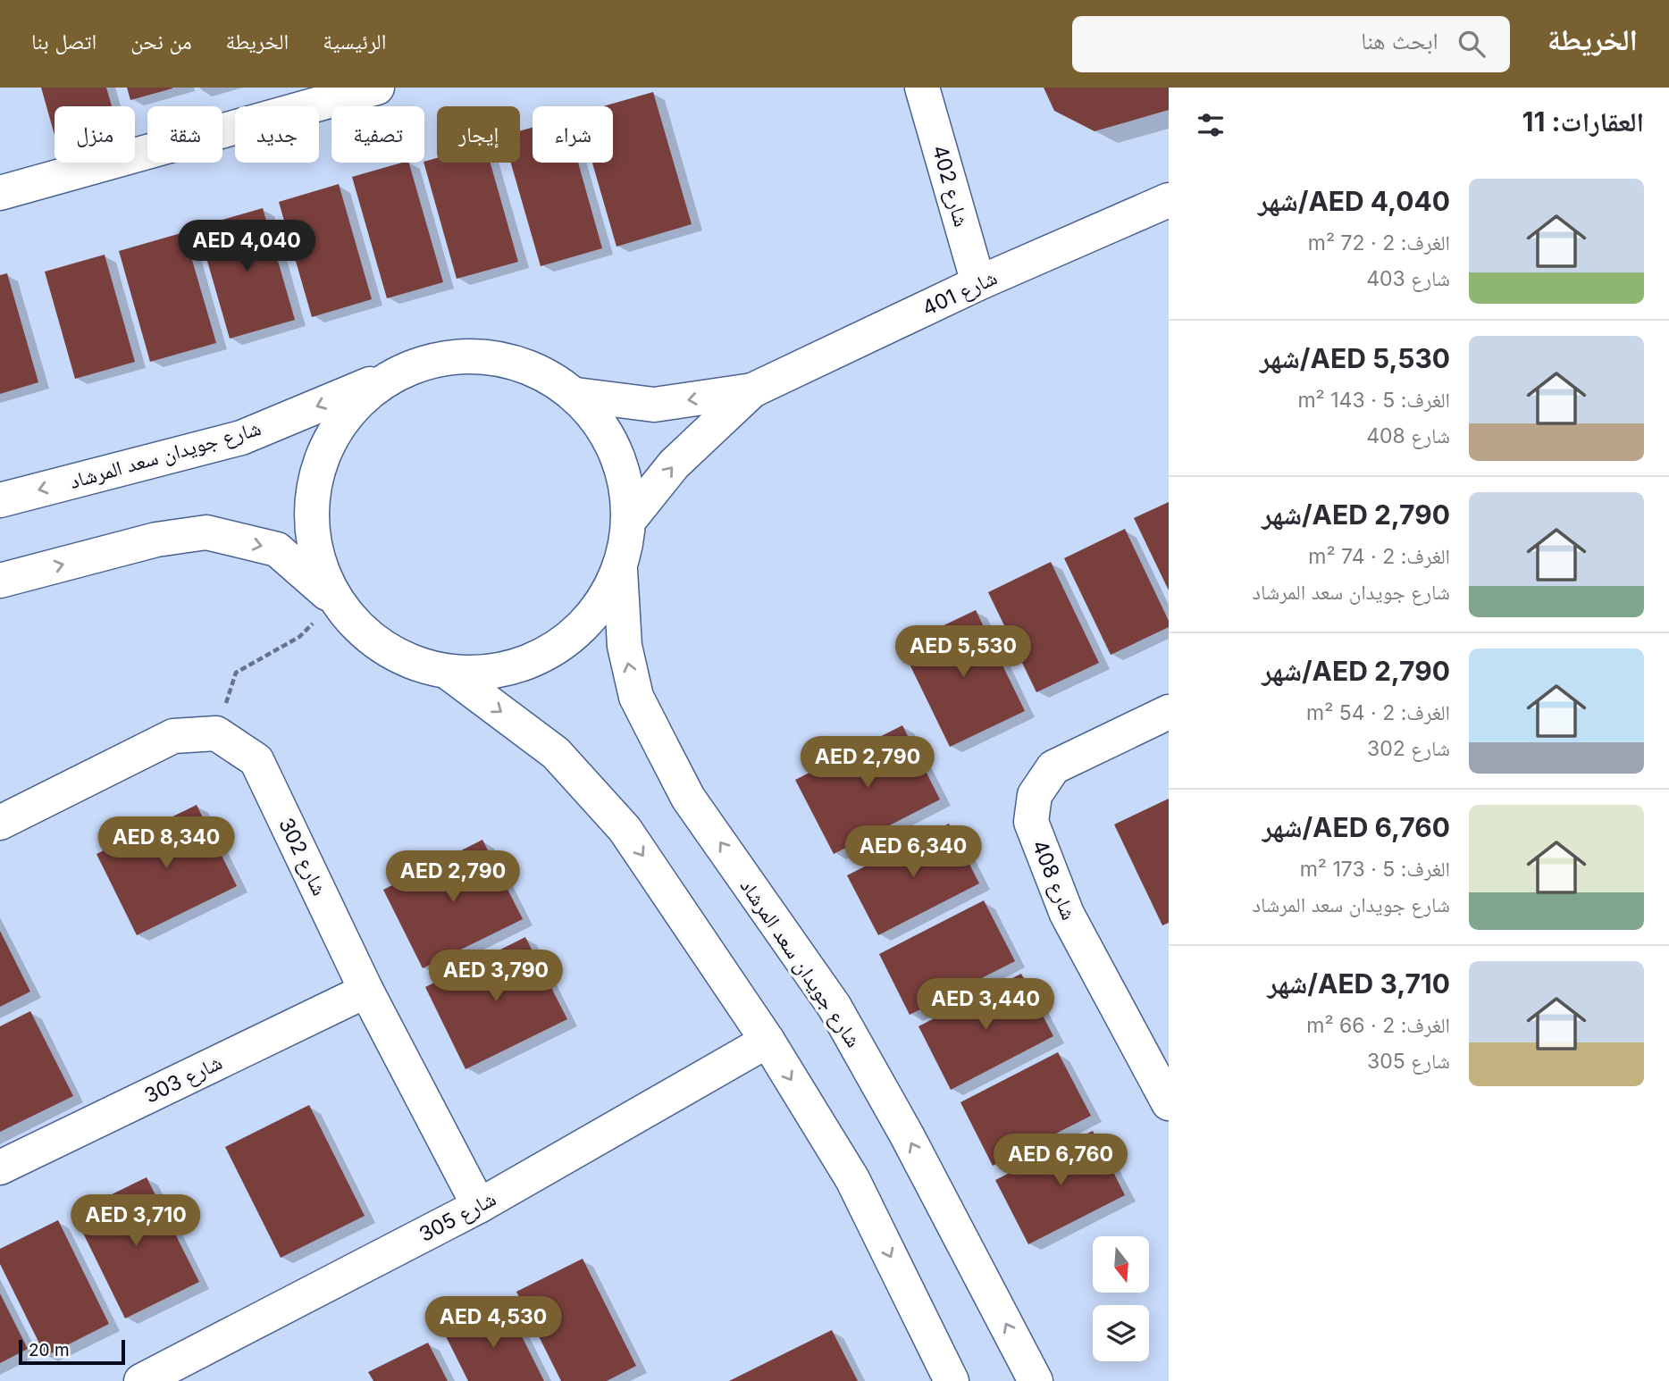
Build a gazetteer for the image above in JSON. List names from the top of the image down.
{
  "streets": {
    "street": [
      "شارع 402",
      "شارع 401",
      "شارع جويدان سعد المرشاد",
      "شارع 302",
      "شارع 408",
      "شارع 303",
      "شارع 305"
    ]
  },
  "crossings": [
    ["شارع 402", "شارع 401"],
    ["شارع 302", "شارع 303"],
    ["شارع 302", "شارع 305"]
  ],
  "scale_bar": "20 m",
  "north": "bottom",
  "page": {
    "header": "الخريطة",
    "search": "ابحث هنا",
    "nav": [
      "الرئيسية",
      "الخريطة",
      "من نحن",
      "اتصل بنا"
    ],
    "heading": "العقارات: 11",
    "chip": [
      "شراء",
      "إيجار",
      "تصفية",
      "جديد",
      "شقة",
      "منزل"
    ],
    "list": [
      {
        "name": "AED 4,040/شهر",
        "note": "الغرف: 2 · 72 m² · شارع 403"
      },
      {
        "name": "AED 5,530/شهر",
        "note": "الغرف: 5 · 143 m² · شارع 408"
      },
      {
        "name": "AED 2,790/شهر",
        "note": "الغرف: 2 · 74 m² · شارع جويدان سعد المرشاد"
      },
      {
        "name": "AED 2,790/شهر",
        "note": "الغرف: 2 · 54 m² · شارع 302"
      },
      {
        "name": "AED 6,760/شهر",
        "note": "الغرف: 5 · 173 m² · شارع جويدان سعد المرشاد"
      },
      {
        "name": "AED 3,710/شهر",
        "note": "الغرف: 2 · 66 m² · شارع 305"
      }
    ],
    "price": [
      "AED 4,040",
      "AED 5,530",
      "AED 2,790",
      "AED 8,340",
      "AED 6,340",
      "AED 2,790",
      "AED 3,790",
      "AED 3,440",
      "AED 6,760",
      "AED 3,710",
      "AED 4,530"
    ],
    "scale": "20 m"
  }
}
